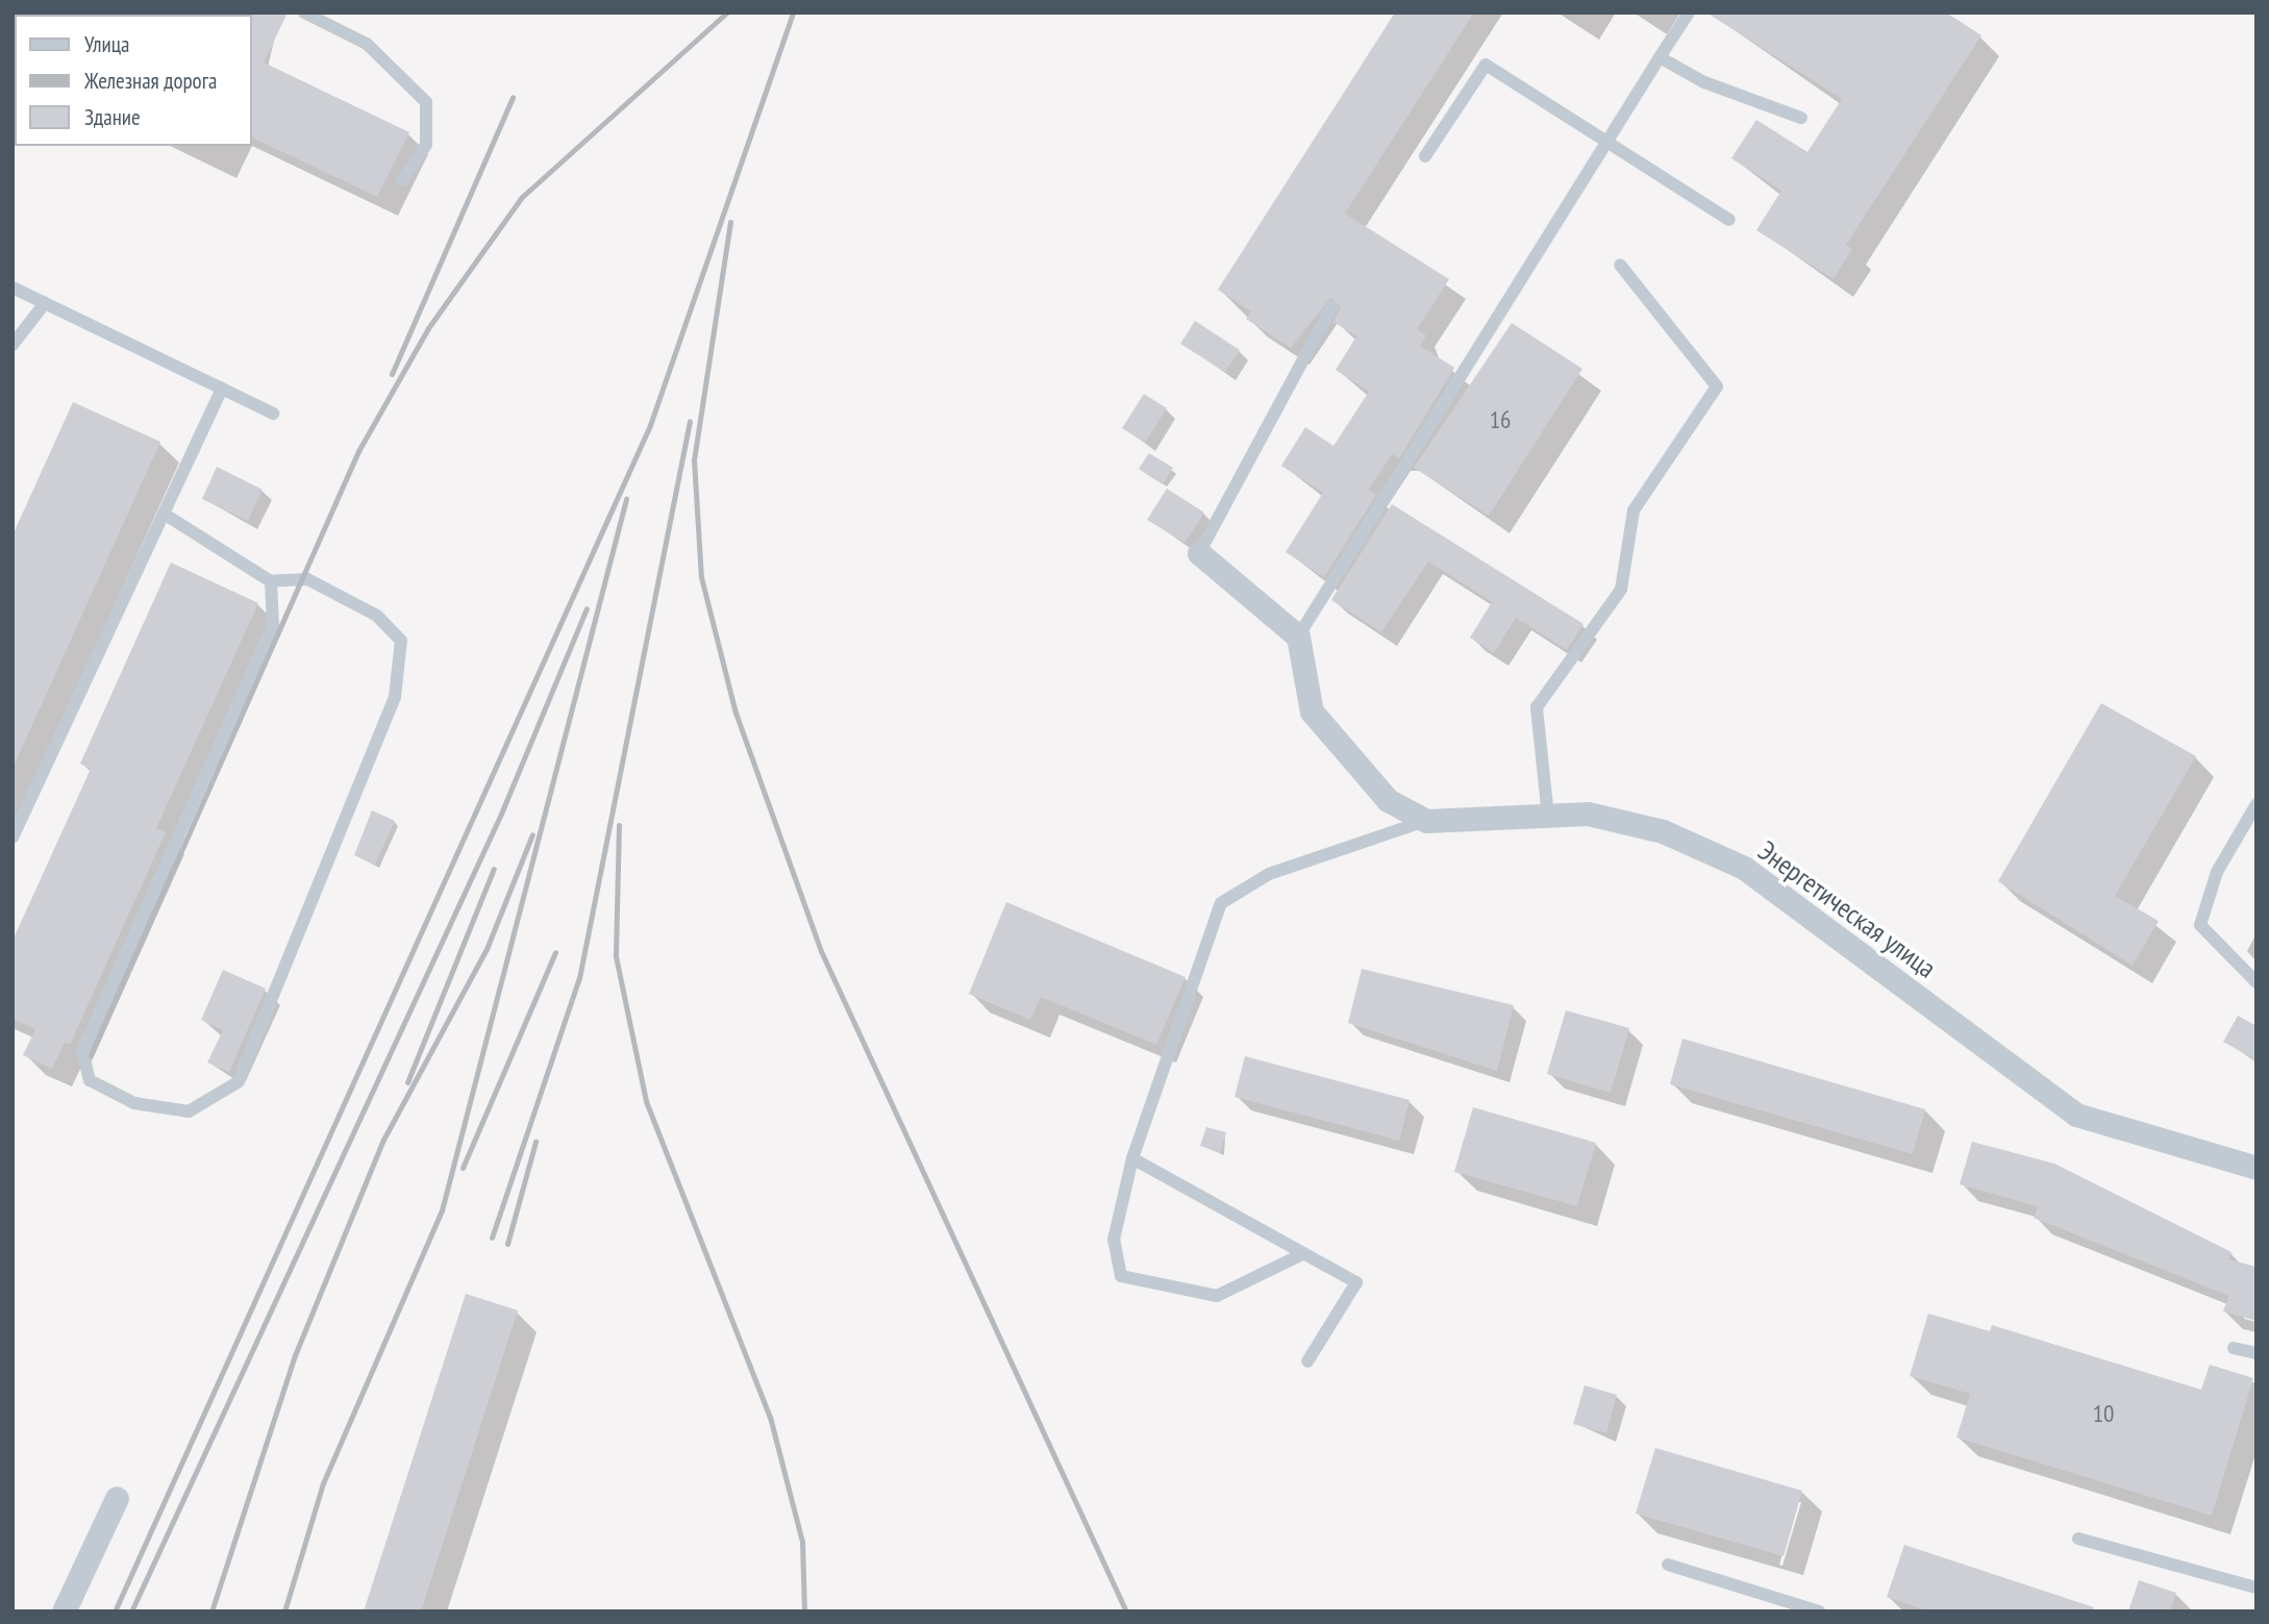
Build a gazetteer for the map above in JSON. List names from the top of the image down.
{
  "streets": {
    "street": ["Энергетическая улица"]
  },
  "house_numbers": ["16", "10"],
  "legend": ["Улица", "Железная дорога", "Здание"]
}
